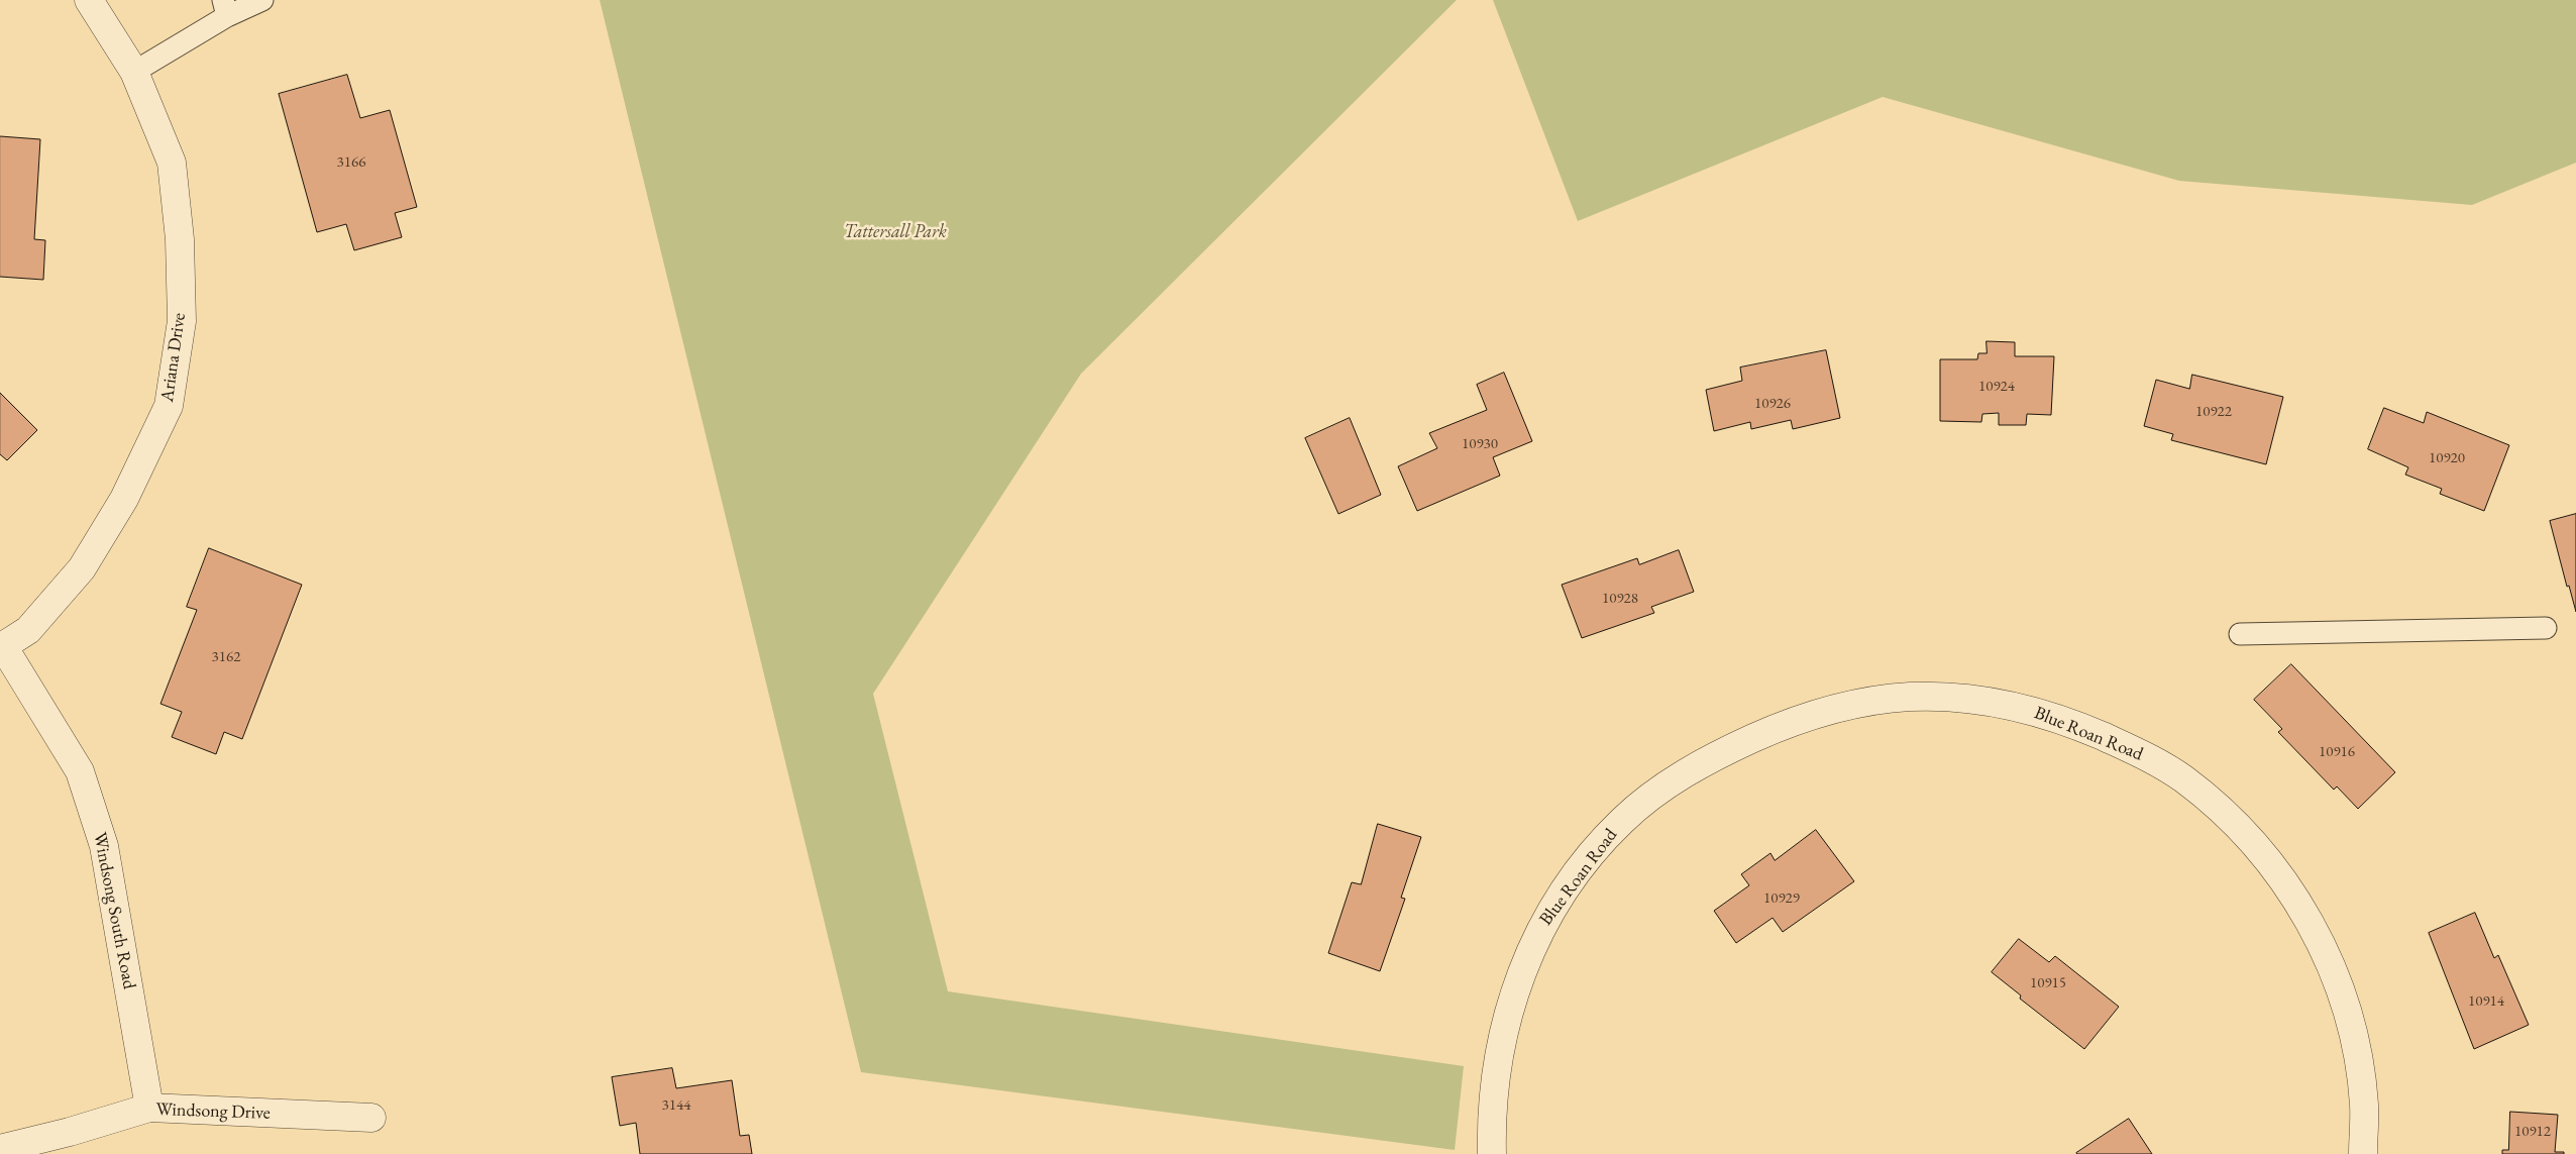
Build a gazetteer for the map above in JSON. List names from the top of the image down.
{
  "streets": {
    "street": [
      "Ariana Drive",
      "Blue Roan Road",
      "Windsong South Road",
      "Windsong Drive"
    ]
  },
  "crossings": [
    ["Ariana Drive", "Windsong South Road"],
    ["Windsong South Road", "Windsong Drive"]
  ],
  "parks": ["Tattersall Park"],
  "house_numbers": [
    "3166",
    "10924",
    "10926",
    "10922",
    "10930",
    "10920",
    "10928",
    "3162",
    "10916",
    "10929",
    "10915",
    "10914",
    "3144",
    "10912"
  ]
}
